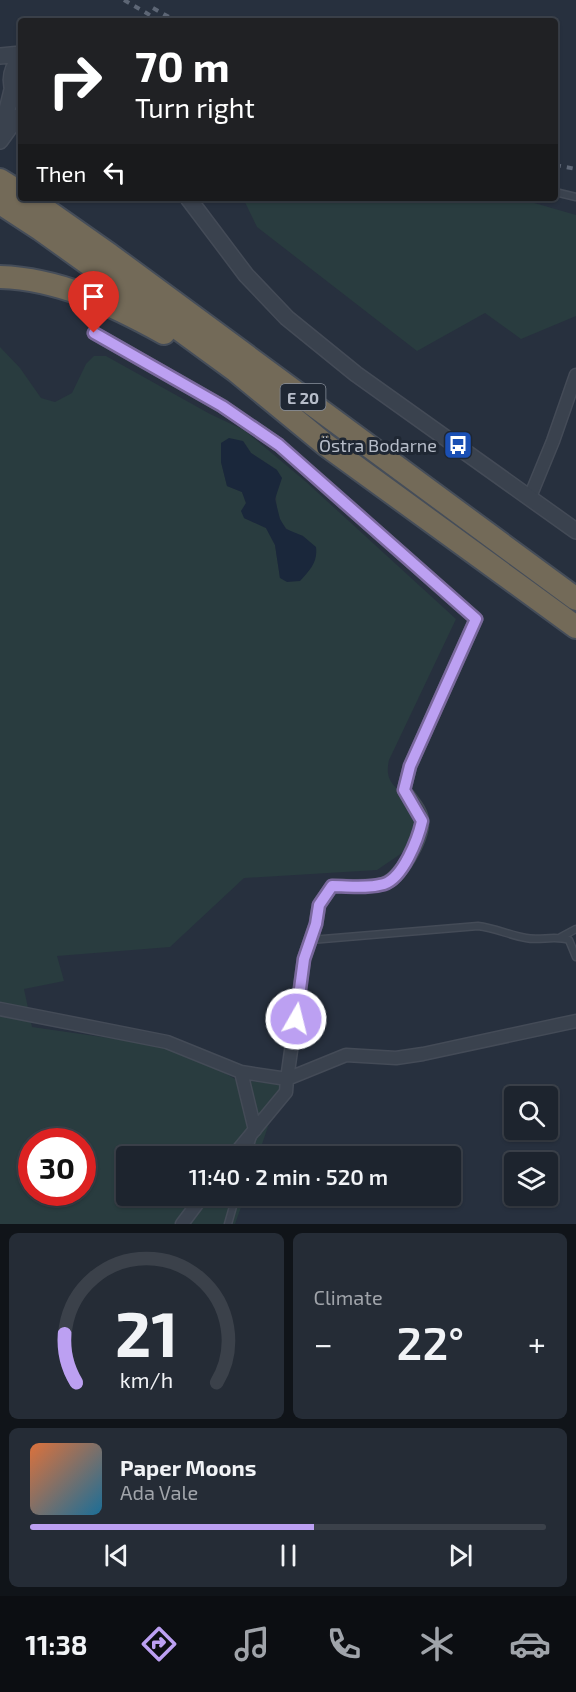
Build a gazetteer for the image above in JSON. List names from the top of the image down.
{
  "streets": {
    "highway": ["E 20"]
  },
  "places": {
    "bus stop": ["Östra Bodarne"]
  },
  "page": {
    "turn": ["70 m", "Turn right"],
    "then": "Then",
    "limit": "30",
    "trip": "11:40 · 2 min · 520 m",
    "tile": "Climate",
    "heat": ["−", "22°", "+"],
    "song": ["Paper Moons", "Ada Vale"],
    "tabs": "11:38",
    "gauge": ["21", "km/h"]
  }
}
